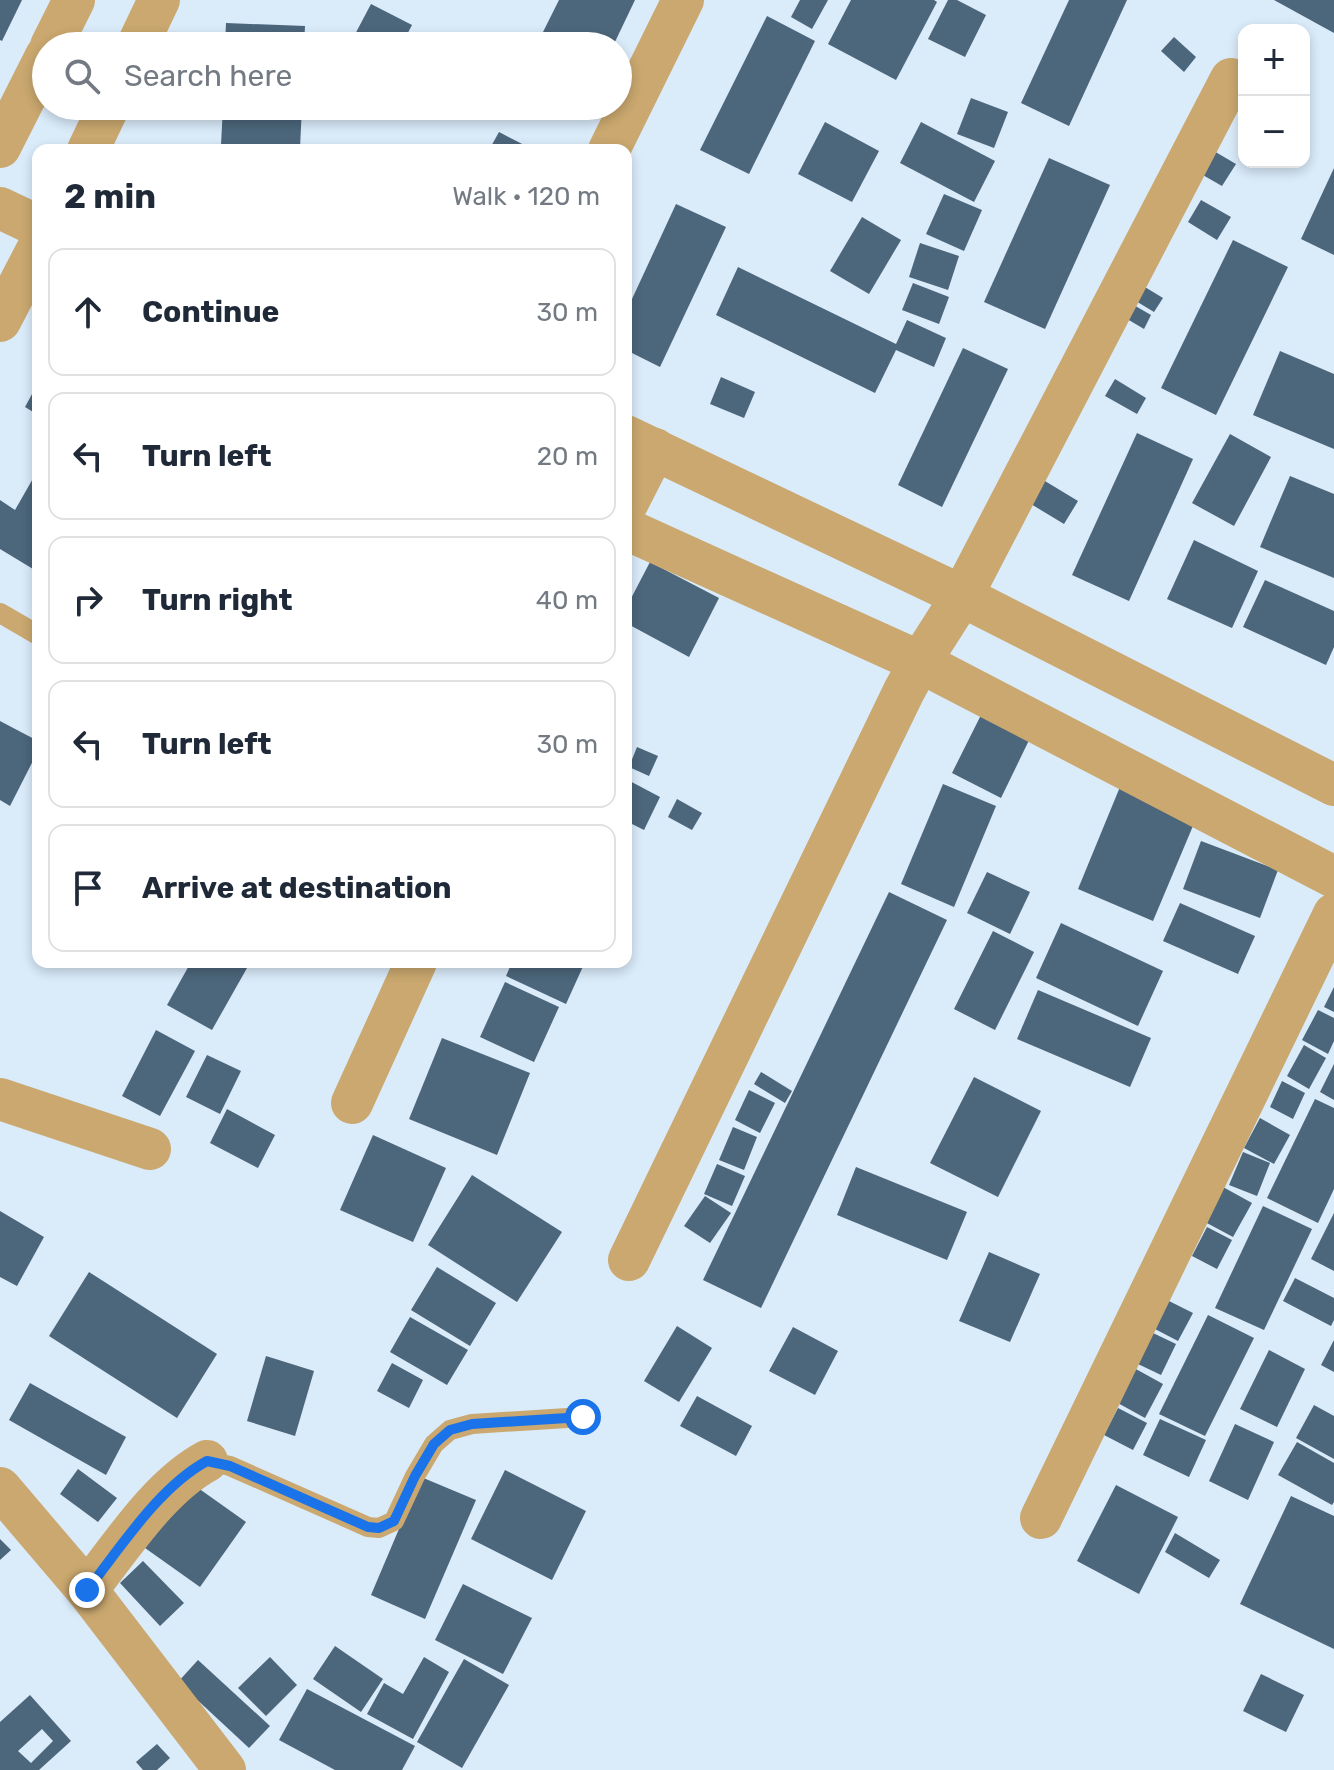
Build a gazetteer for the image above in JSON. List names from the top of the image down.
{
  "page": {
    "map_buttons": ["+", "−"],
    "search": "Search here",
    "heading": ["2 min", "Walk · 120 m"],
    "list": [
      ["Continue", "30 m"],
      ["Turn left", "20 m"],
      ["Turn right", "40 m"],
      ["Turn left", "30 m"],
      "Arrive at destination"
    ]
  }
}
